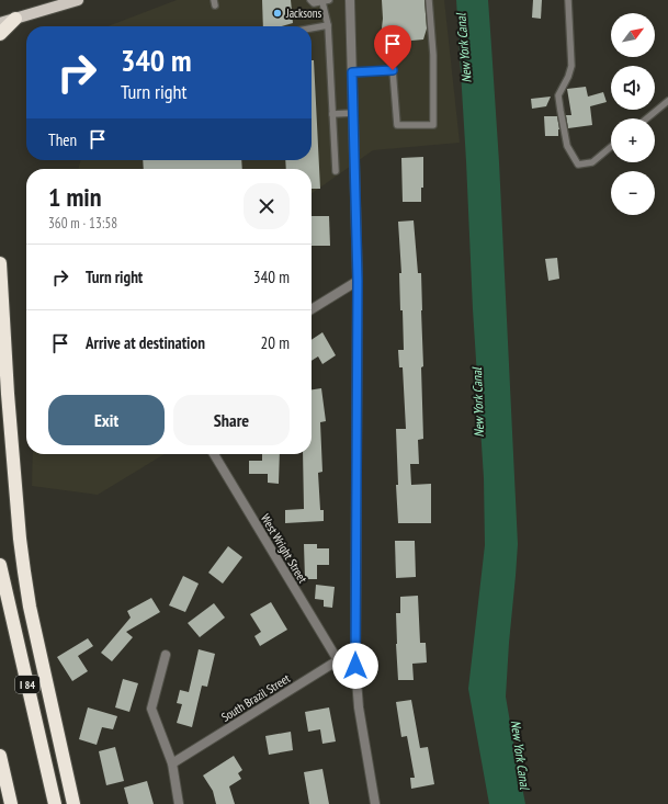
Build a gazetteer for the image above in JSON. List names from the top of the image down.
{
  "streets": {
    "highway": ["I 84"],
    "street": ["West Wright Street", "South Brazil Street"]
  },
  "crossings": [
    ["West Wright Street", "South Brazil Street"]
  ],
  "water": ["New York Canal"],
  "places": ["Jacksons"],
  "north": "top right",
  "page": {
    "map_buttons": ["+", "−"],
    "turn": ["340 m", "Turn right"],
    "then": "Then",
    "heading": ["1 min", "360 m · 13:58"],
    "list": [
      {
        "name": "Turn right",
        "value": "340 m"
      },
      {
        "name": "Arrive at destination",
        "value": "20 m"
      }
    ],
    "buttons": ["Exit", "Share"]
  }
}
